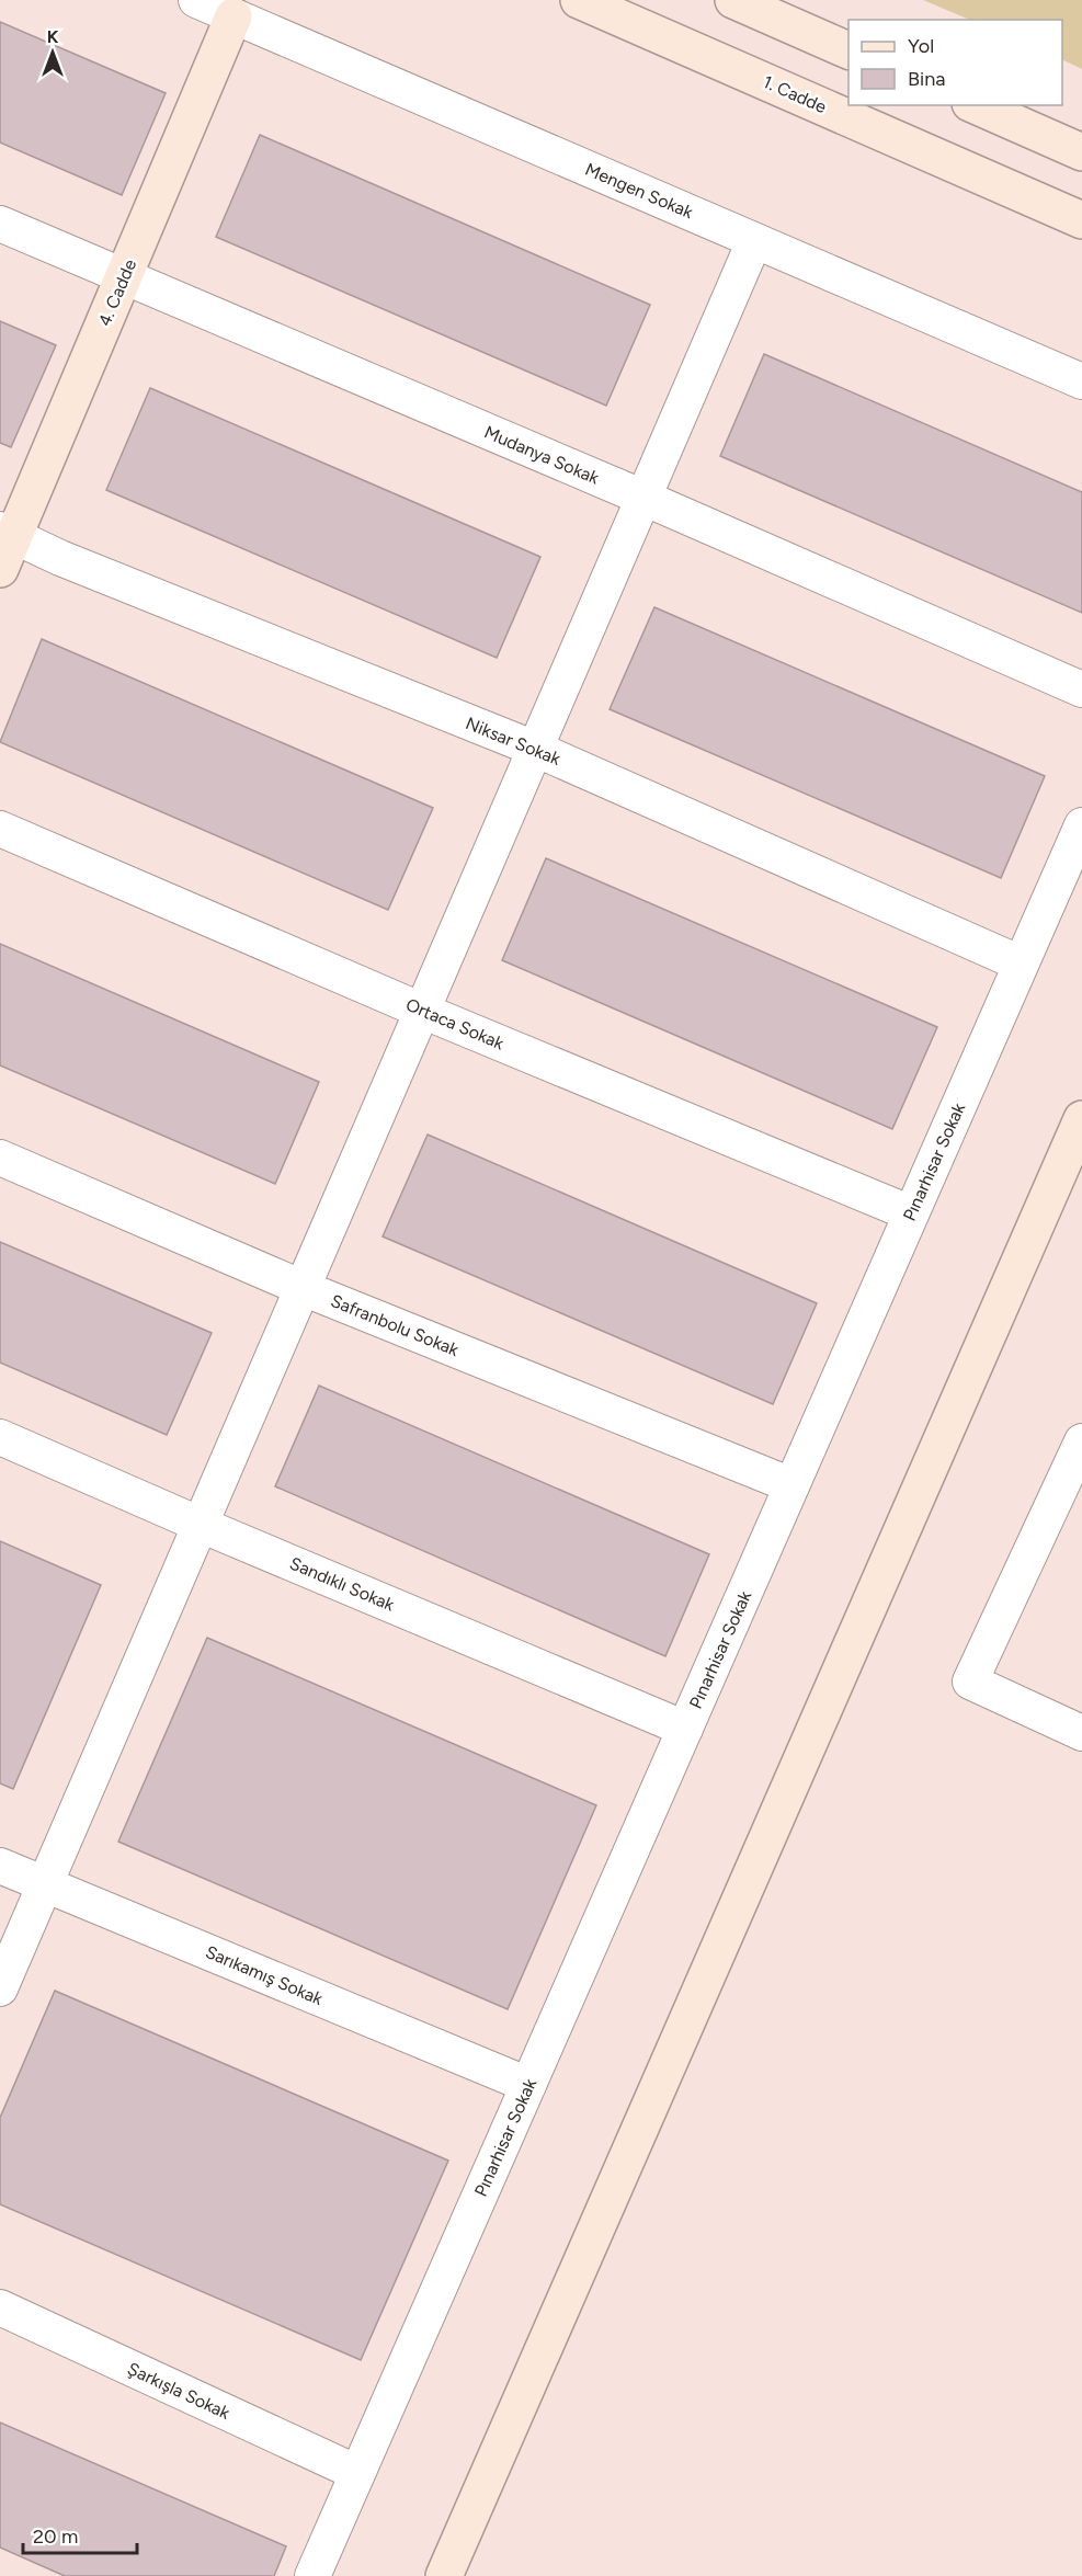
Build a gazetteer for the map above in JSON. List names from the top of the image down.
{
  "streets": {
    "street": [
      "1. Cadde",
      "Mengen Sokak",
      "4. Cadde",
      "Mudanya Sokak",
      "Niksar Sokak",
      "Ortaca Sokak",
      "Pınarhisar Sokak",
      "Safranbolu Sokak",
      "Sandıklı Sokak",
      "Sarıkamış Sokak",
      "Şarkışla Sokak"
    ]
  },
  "crossings": [
    ["Mengen Sokak", "4. Cadde"],
    ["4. Cadde", "Mudanya Sokak"],
    ["4. Cadde", "Niksar Sokak"],
    ["Niksar Sokak", "Pınarhisar Sokak"],
    ["Ortaca Sokak", "Pınarhisar Sokak"],
    ["Pınarhisar Sokak", "Safranbolu Sokak"],
    ["Pınarhisar Sokak", "Sandıklı Sokak"],
    ["Pınarhisar Sokak", "Sarıkamış Sokak"],
    ["Pınarhisar Sokak", "Şarkışla Sokak"]
  ],
  "legend": ["Yol", "Bina"],
  "scale_bar": "20 m",
  "north": "top"
}
